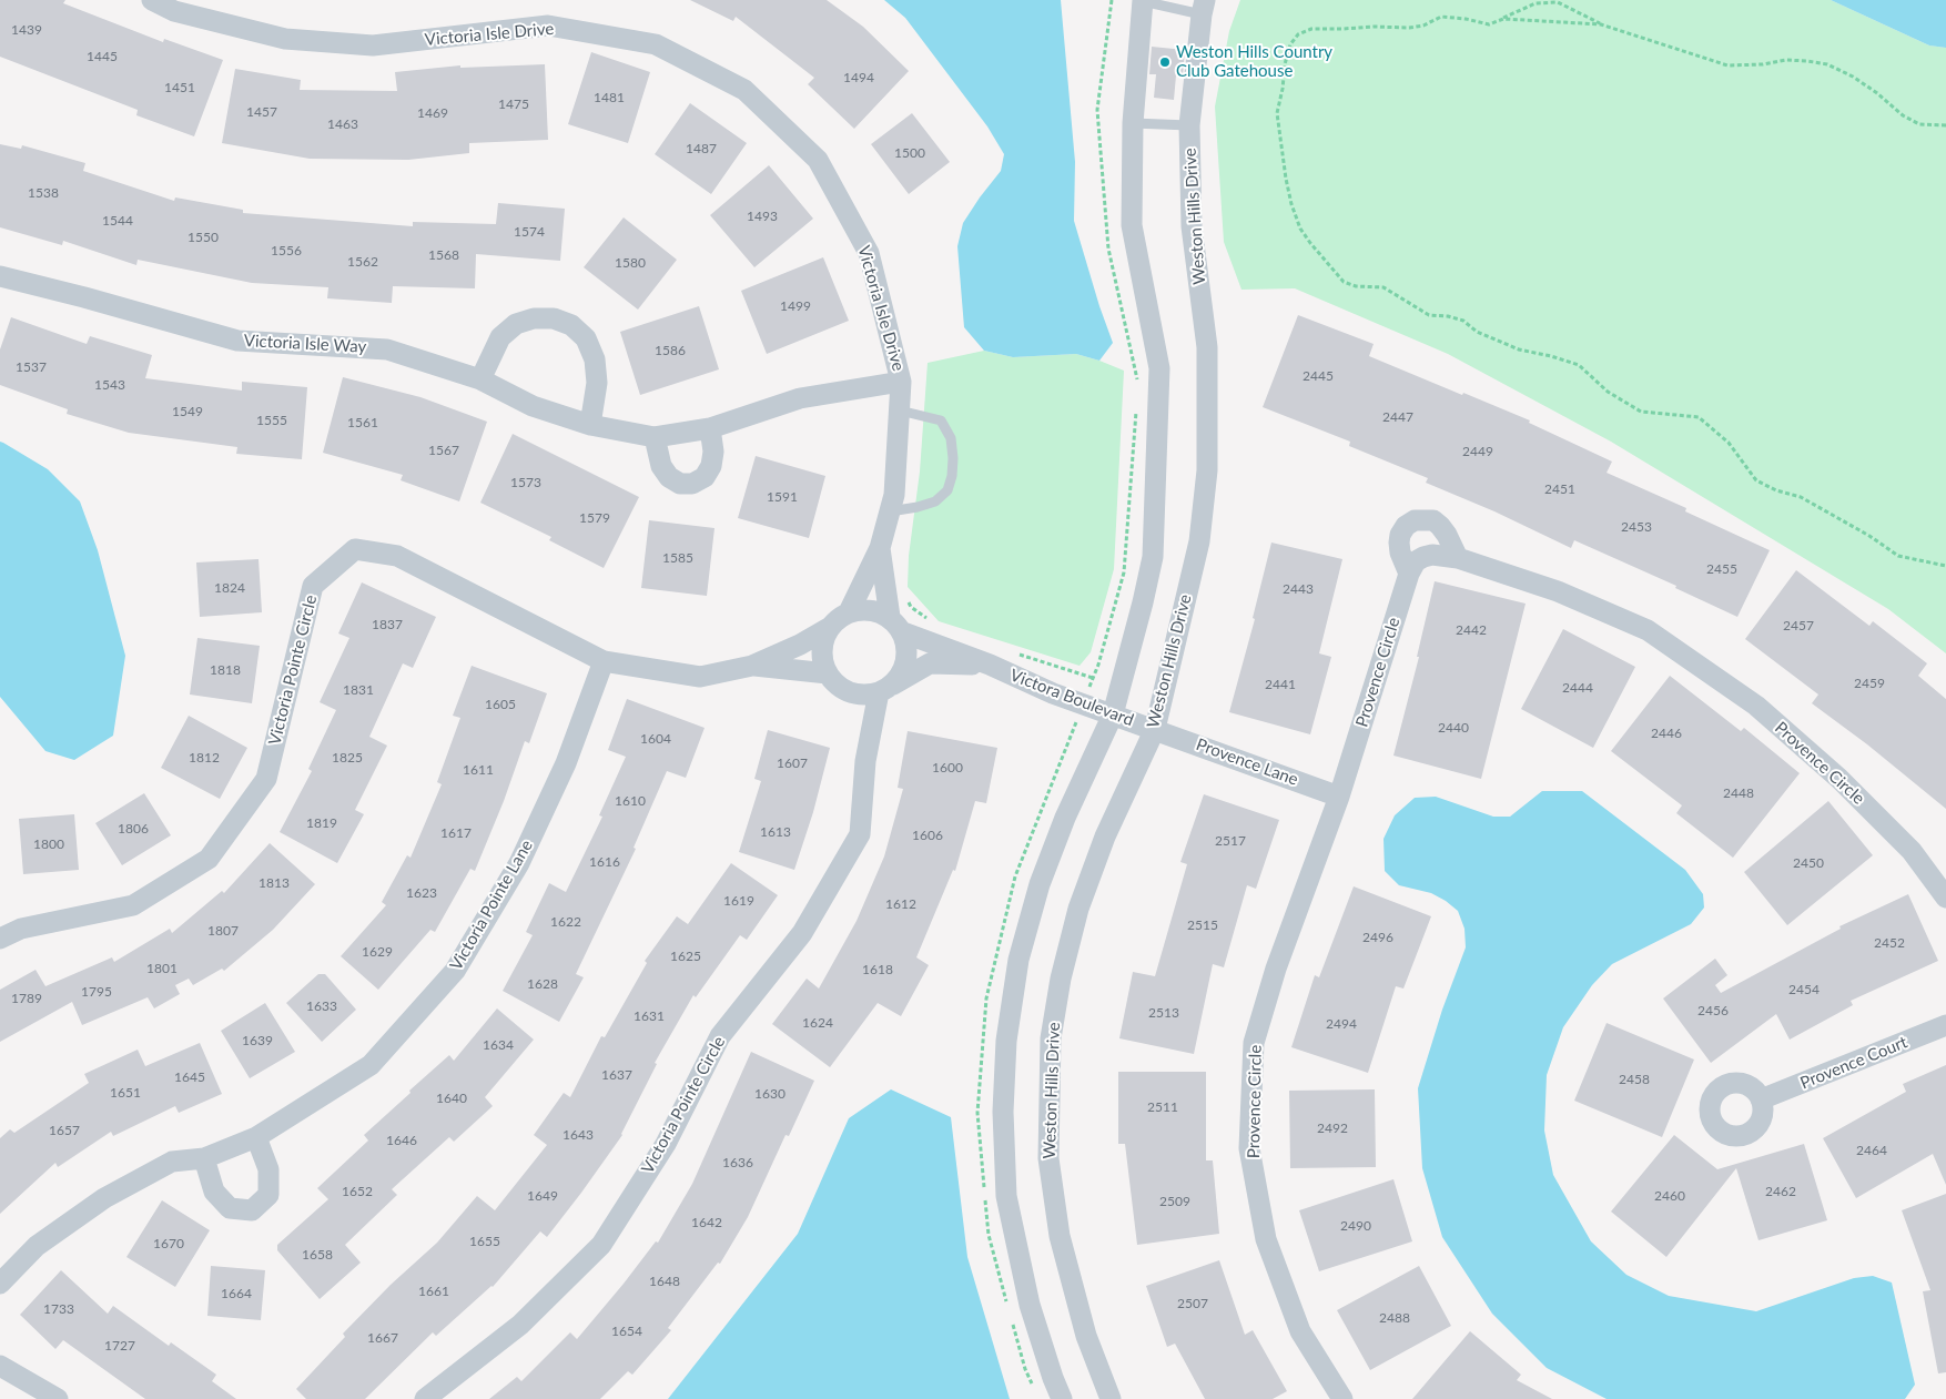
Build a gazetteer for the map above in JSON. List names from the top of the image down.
{
  "streets": {
    "street": [
      "Victoria Isle Drive",
      "Weston Hills Drive",
      "Victoria Isle Way",
      "Victoria Pointe Circle",
      "Provence Circle",
      "Victora Boulevard",
      "Provence Lane",
      "Victoria Pointe Lane",
      "Provence Court"
    ]
  },
  "crossings": [
    ["Victoria Isle Drive", "Victoria Isle Way"],
    ["Victoria Isle Drive", "Victoria Pointe Circle"],
    ["Victoria Isle Drive", "Victora Boulevard"],
    ["Weston Hills Drive", "Victora Boulevard"],
    ["Weston Hills Drive", "Provence Lane"],
    ["Victoria Pointe Circle", "Victora Boulevard"],
    ["Victoria Pointe Circle", "Victoria Pointe Lane"],
    ["Provence Circle", "Provence Lane"],
    ["Victora Boulevard", "Provence Lane"]
  ],
  "places": ["Weston Hills Country Club Gatehouse"],
  "house_numbers": [
    "1439",
    "1445",
    "1494",
    "1451",
    "1481",
    "1475",
    "1457",
    "1469",
    "1463",
    "1487",
    "1500",
    "1538",
    "1493",
    "1544",
    "1574",
    "1550",
    "1556",
    "1568",
    "1562",
    "1580",
    "1499",
    "1586",
    "1537",
    "2445",
    "1543",
    "1549",
    "2447",
    "1555",
    "1561",
    "1567",
    "2449",
    "1573",
    "2451",
    "1591",
    "1579",
    "2453",
    "1585",
    "2455",
    "1824",
    "2443",
    "1837",
    "2457",
    "2442",
    "1818",
    "2459",
    "2441",
    "2444",
    "1831",
    "1605",
    "2440",
    "2446",
    "1604",
    "1812",
    "1825",
    "1607",
    "1600",
    "1611",
    "2448",
    "1610",
    "1819",
    "1806",
    "1613",
    "1617",
    "1606",
    "2517",
    "1800",
    "1616",
    "2450",
    "1813",
    "1623",
    "1619",
    "1612",
    "1622",
    "2515",
    "1807",
    "2496",
    "2452",
    "1629",
    "1625",
    "1801",
    "1618",
    "1628",
    "2454",
    "1795",
    "1789",
    "1633",
    "2456",
    "2513",
    "1631",
    "1624",
    "2494",
    "1639",
    "1634",
    "1637",
    "1645",
    "2458",
    "1651",
    "1630",
    "1640",
    "2511",
    "2492",
    "1657",
    "1643",
    "1646",
    "2464",
    "1636",
    "1652",
    "2462",
    "1649",
    "2460",
    "2509",
    "1642",
    "2490",
    "1655",
    "1670",
    "1658",
    "1648",
    "1661",
    "1664",
    "2507",
    "1733",
    "2488",
    "1654",
    "1667",
    "1727"
  ]
}
